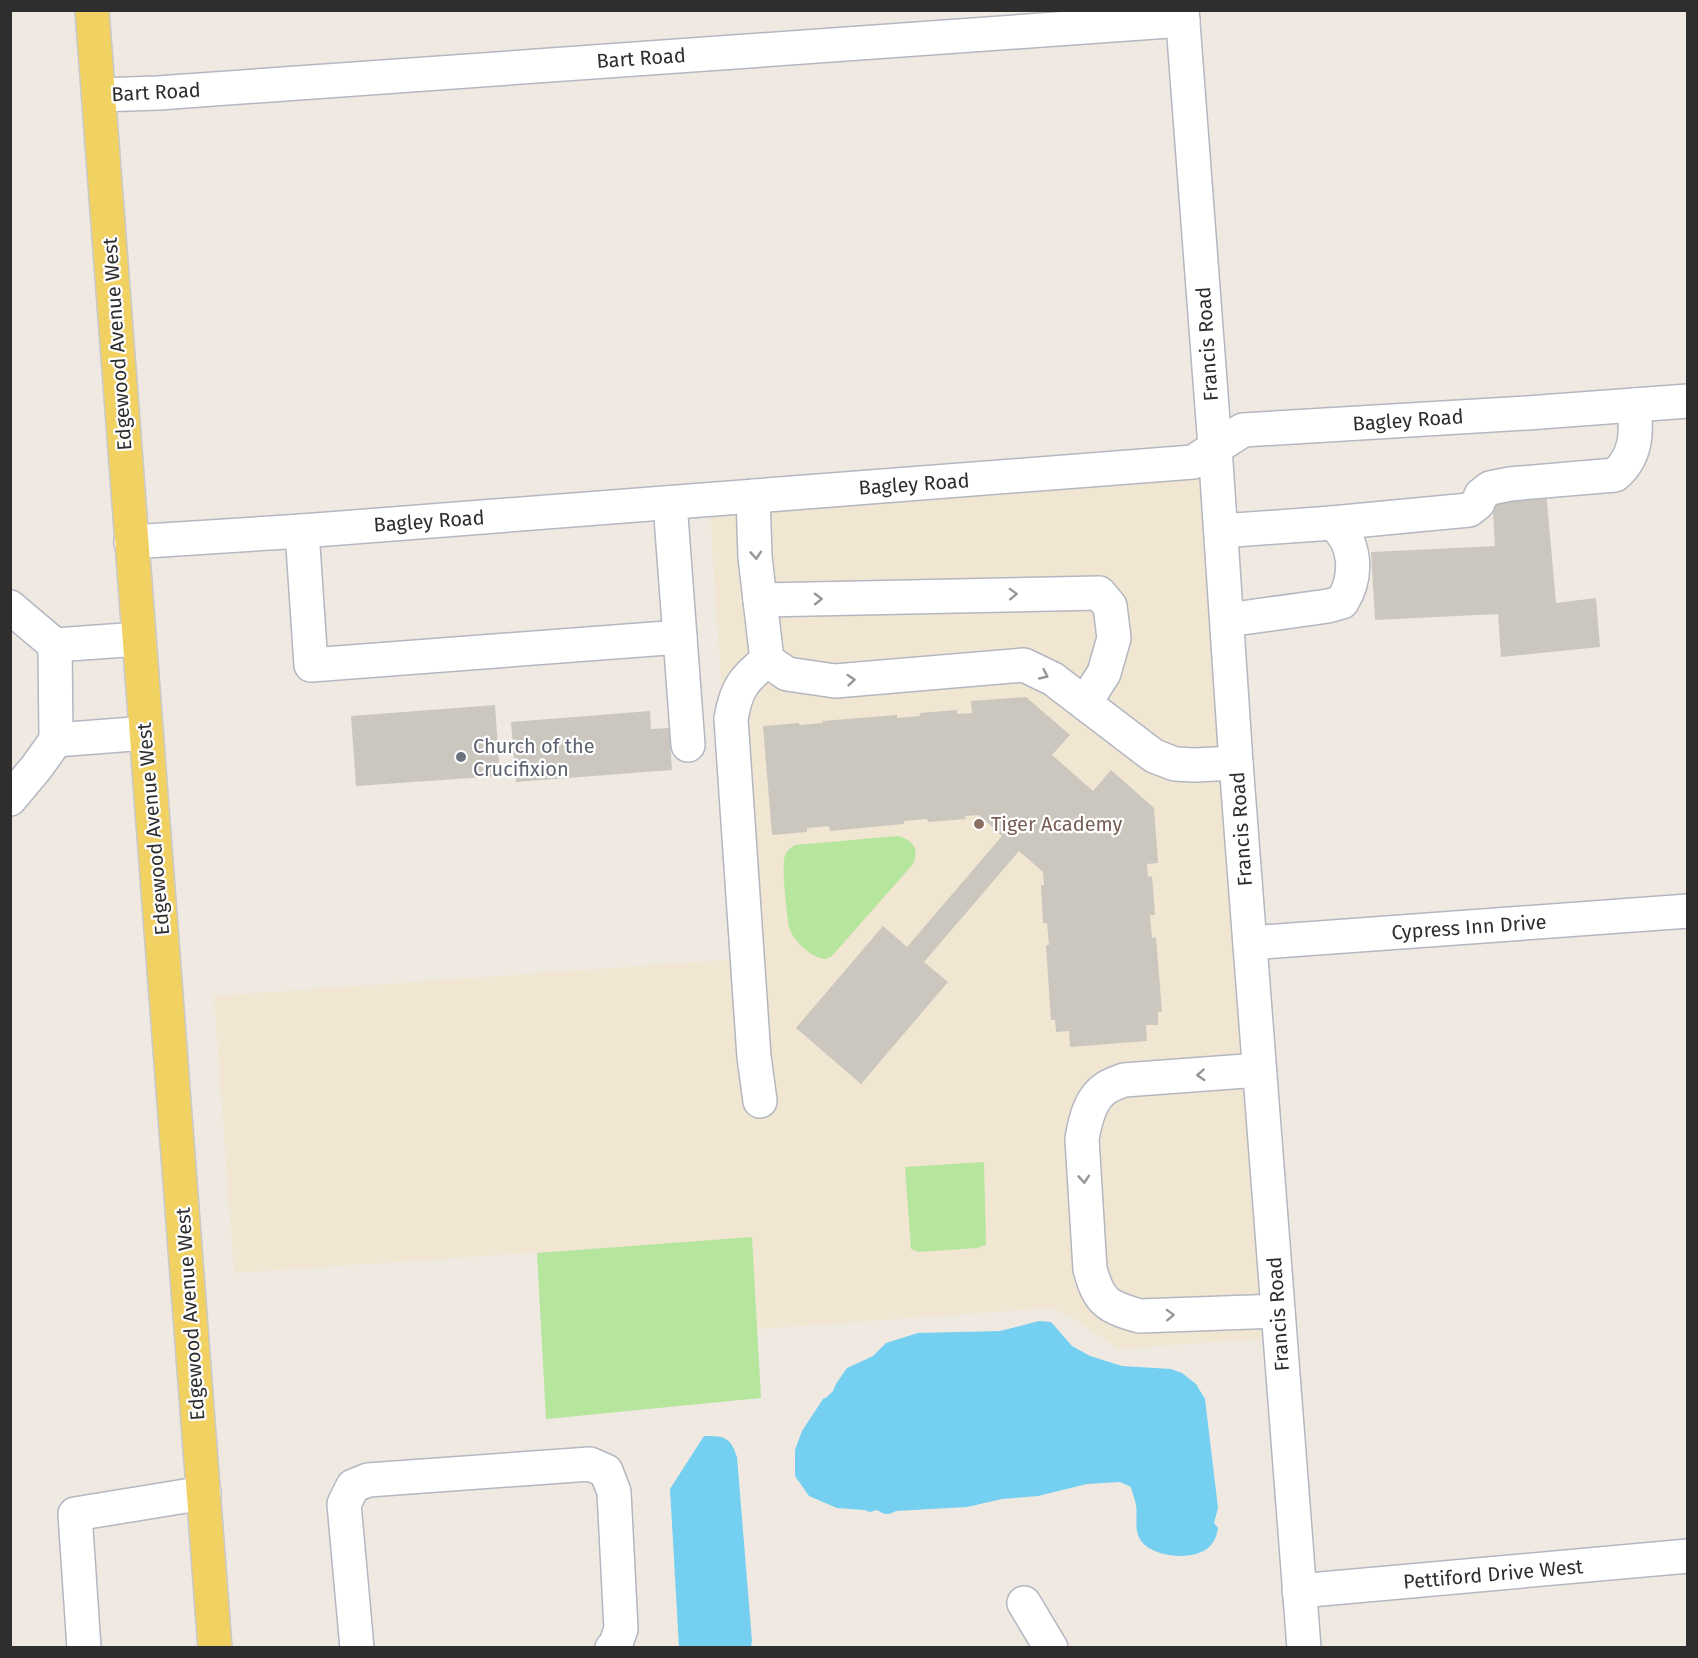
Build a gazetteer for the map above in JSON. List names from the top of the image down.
{
  "streets": {
    "main road": ["Edgewood Avenue West"],
    "street": [
      "Bart Road",
      "Francis Road",
      "Bagley Road",
      "Cypress Inn Drive",
      "Pettiford Drive West"
    ]
  },
  "crossings": [
    ["Bart Road", "Edgewood Avenue West"],
    ["Bart Road", "Francis Road"],
    ["Edgewood Avenue West", "Bagley Road"],
    ["Francis Road", "Bagley Road"],
    ["Francis Road", "Cypress Inn Drive"],
    ["Francis Road", "Pettiford Drive West"]
  ],
  "places": ["Church of the Crucifixion", "Tiger Academy"]
}
